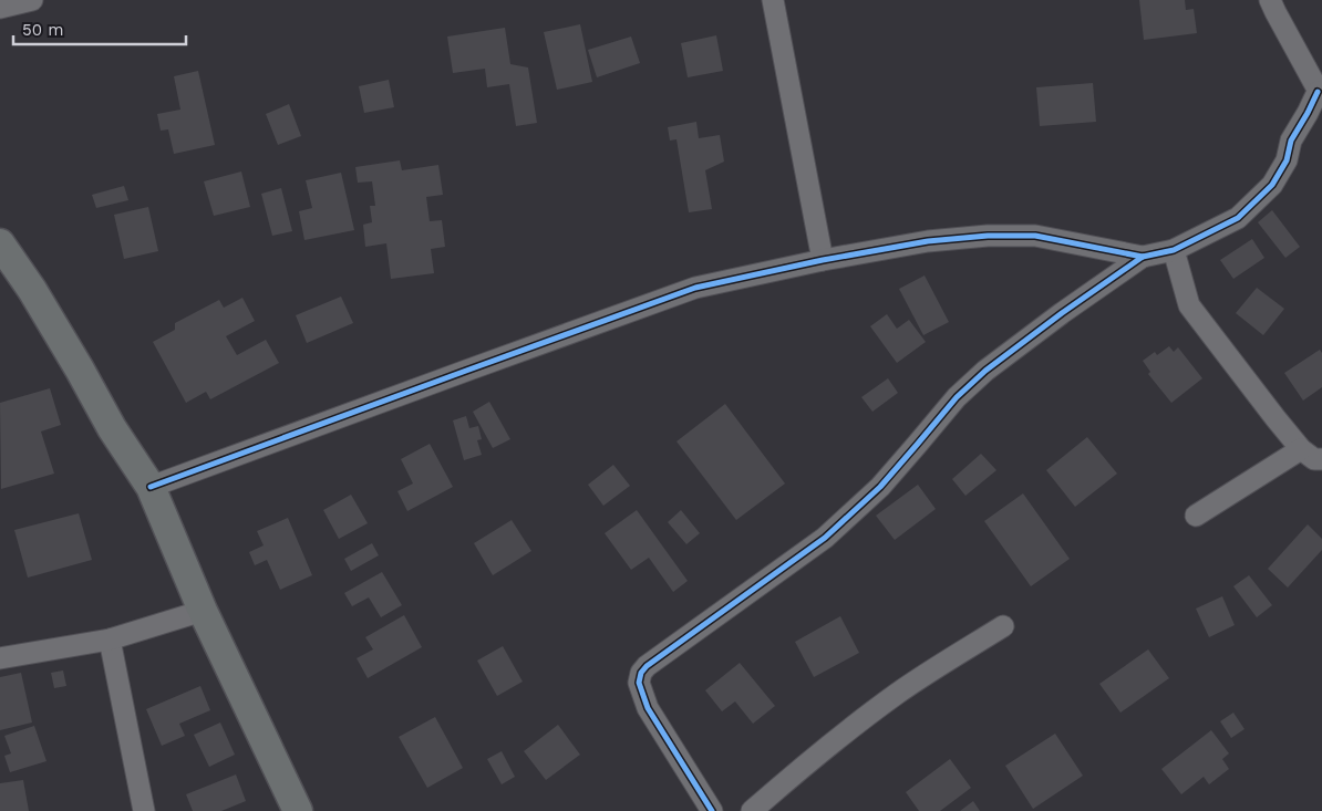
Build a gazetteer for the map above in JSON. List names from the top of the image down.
{
  "scale_bar": "50 m"
}
